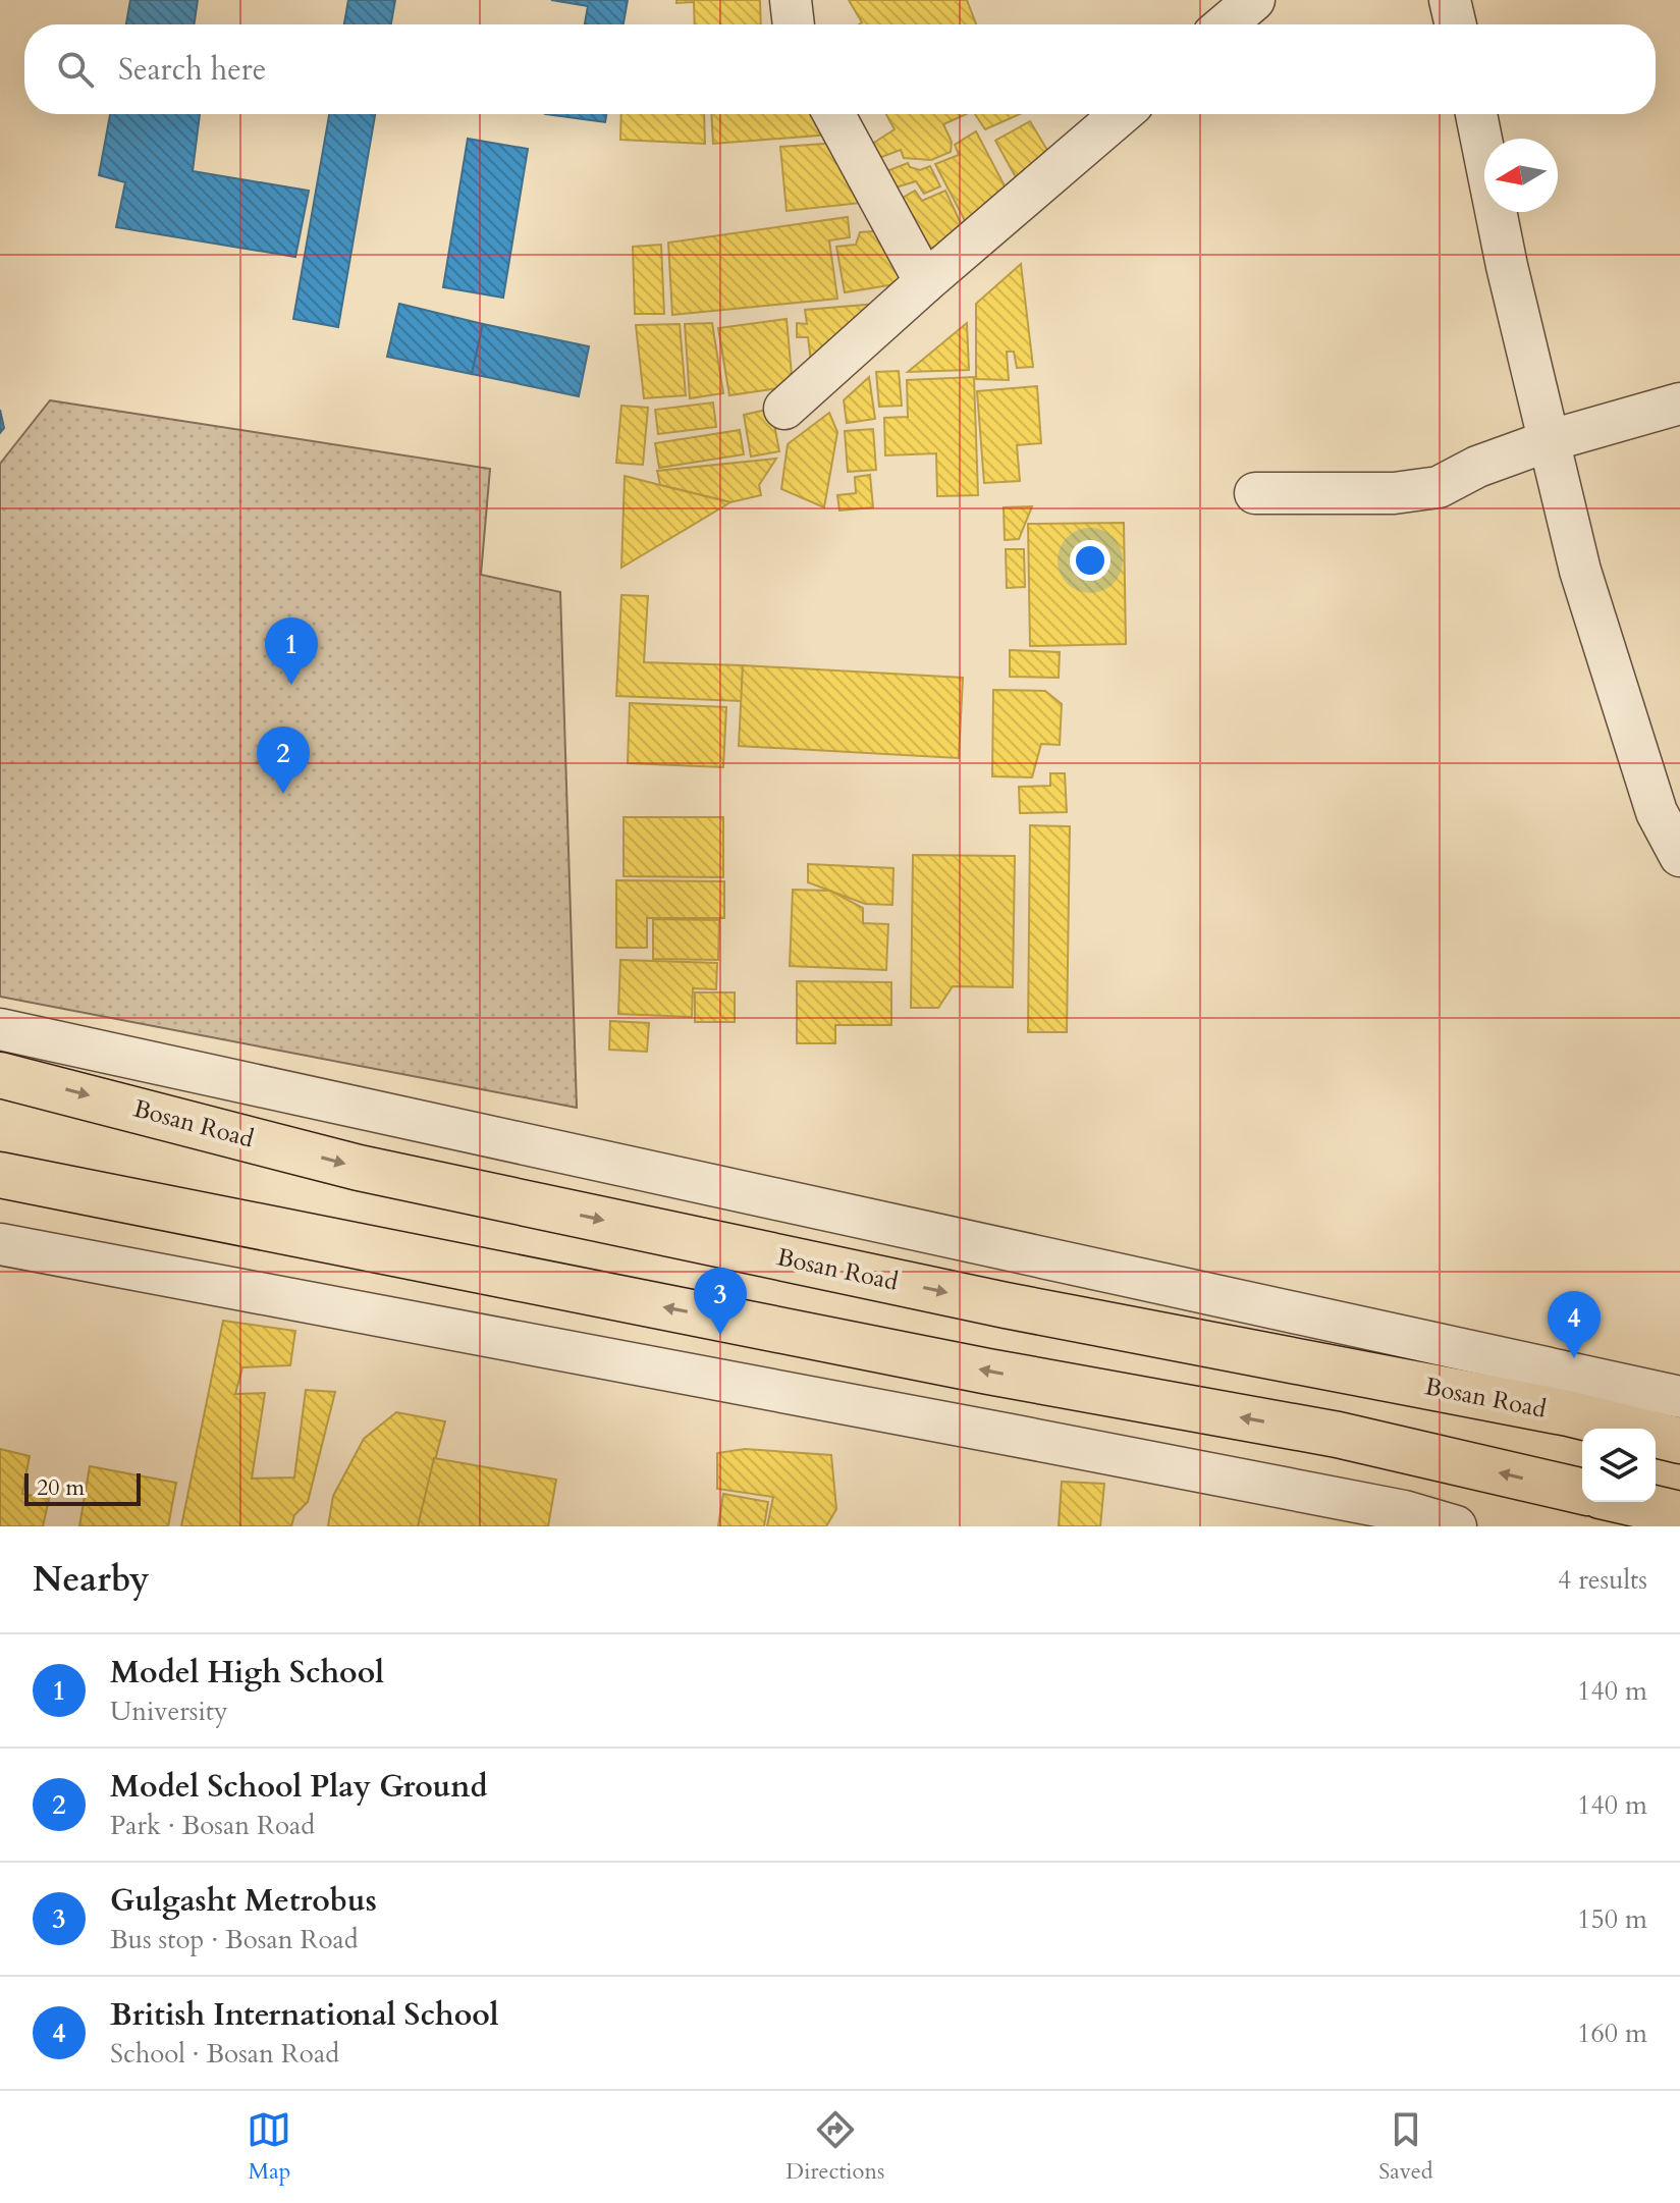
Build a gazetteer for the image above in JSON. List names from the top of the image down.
{
  "streets": {
    "main road": ["Bosan Road"]
  },
  "scale_bar": "20 m",
  "north": "left",
  "page": {
    "search": "Search here",
    "pins": [
      "1",
      "2",
      "3",
      "4"
    ],
    "scale": "20 m",
    "heading": ["Nearby", "4 results"],
    "list": [
      {
        "mark": "1",
        "name": "Model High School",
        "note": "University",
        "value": "140 m"
      },
      {
        "mark": "2",
        "name": "Model School Play Ground",
        "note": "Park · Bosan Road",
        "value": "140 m"
      },
      {
        "mark": "3",
        "name": "Gulgasht Metrobus",
        "note": "Bus stop · Bosan Road",
        "value": "150 m"
      },
      {
        "mark": "4",
        "name": "British International School",
        "note": "School · Bosan Road",
        "value": "160 m"
      }
    ],
    "nav": ["Map", "Directions", "Saved"]
  }
}
